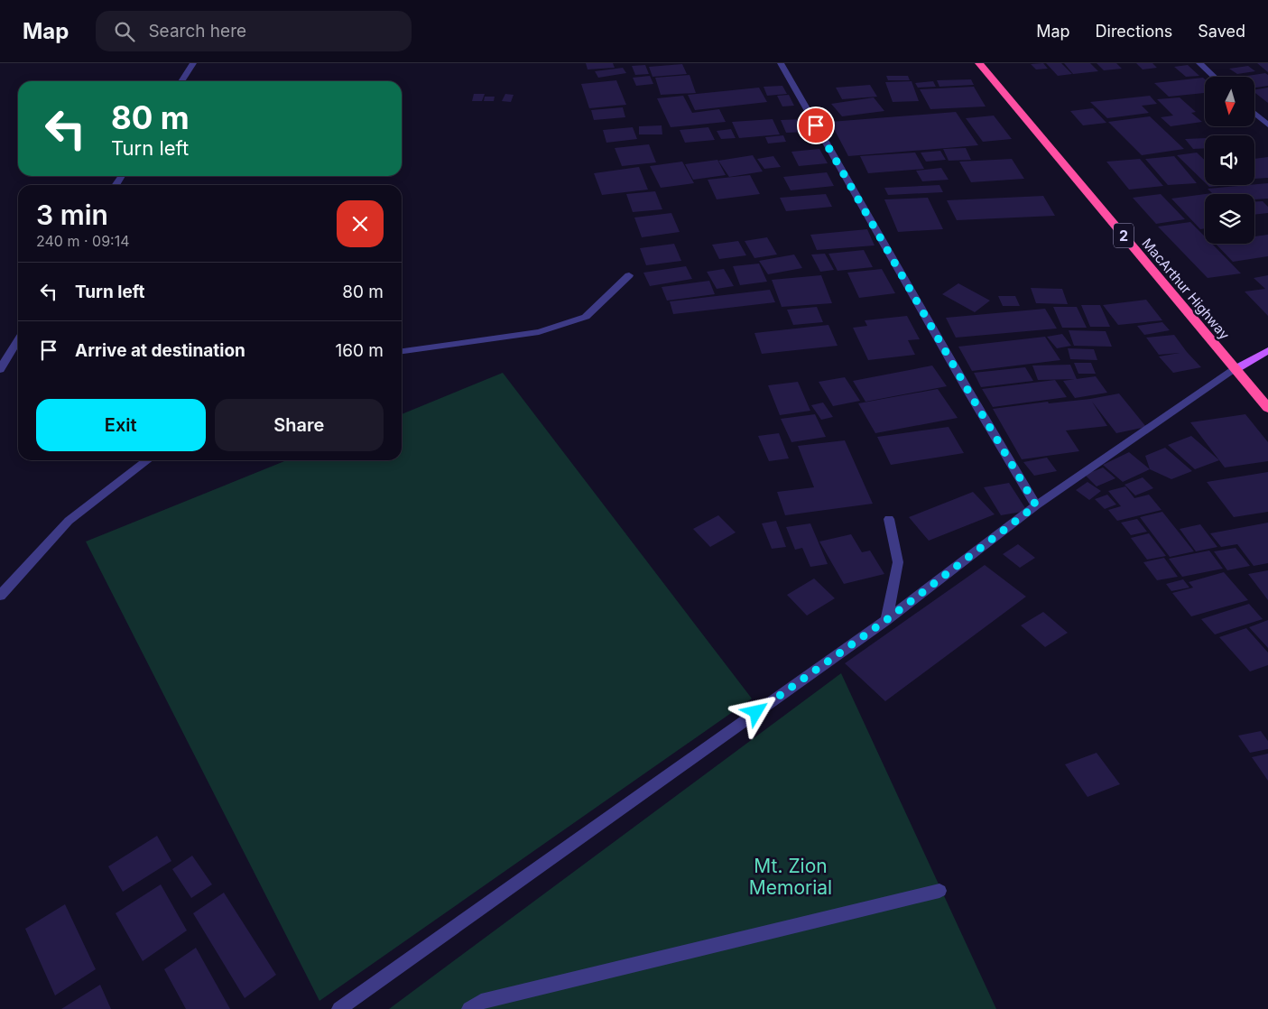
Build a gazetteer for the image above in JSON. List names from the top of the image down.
{
  "streets": {
    "highway": ["2", "MacArthur Highway"]
  },
  "parks": ["Mt. Zion Memorial"],
  "north": "bottom",
  "page": {
    "header": "Map",
    "search": "Search here",
    "nav": ["Map", "Directions", "Saved"],
    "turn": ["80 m", "Turn left"],
    "heading": ["3 min", "240 m · 09:14"],
    "list": [
      {
        "name": "Turn left",
        "value": "80 m"
      },
      {
        "name": "Arrive at destination",
        "value": "160 m"
      }
    ],
    "buttons": ["Exit", "Share"]
  }
}
